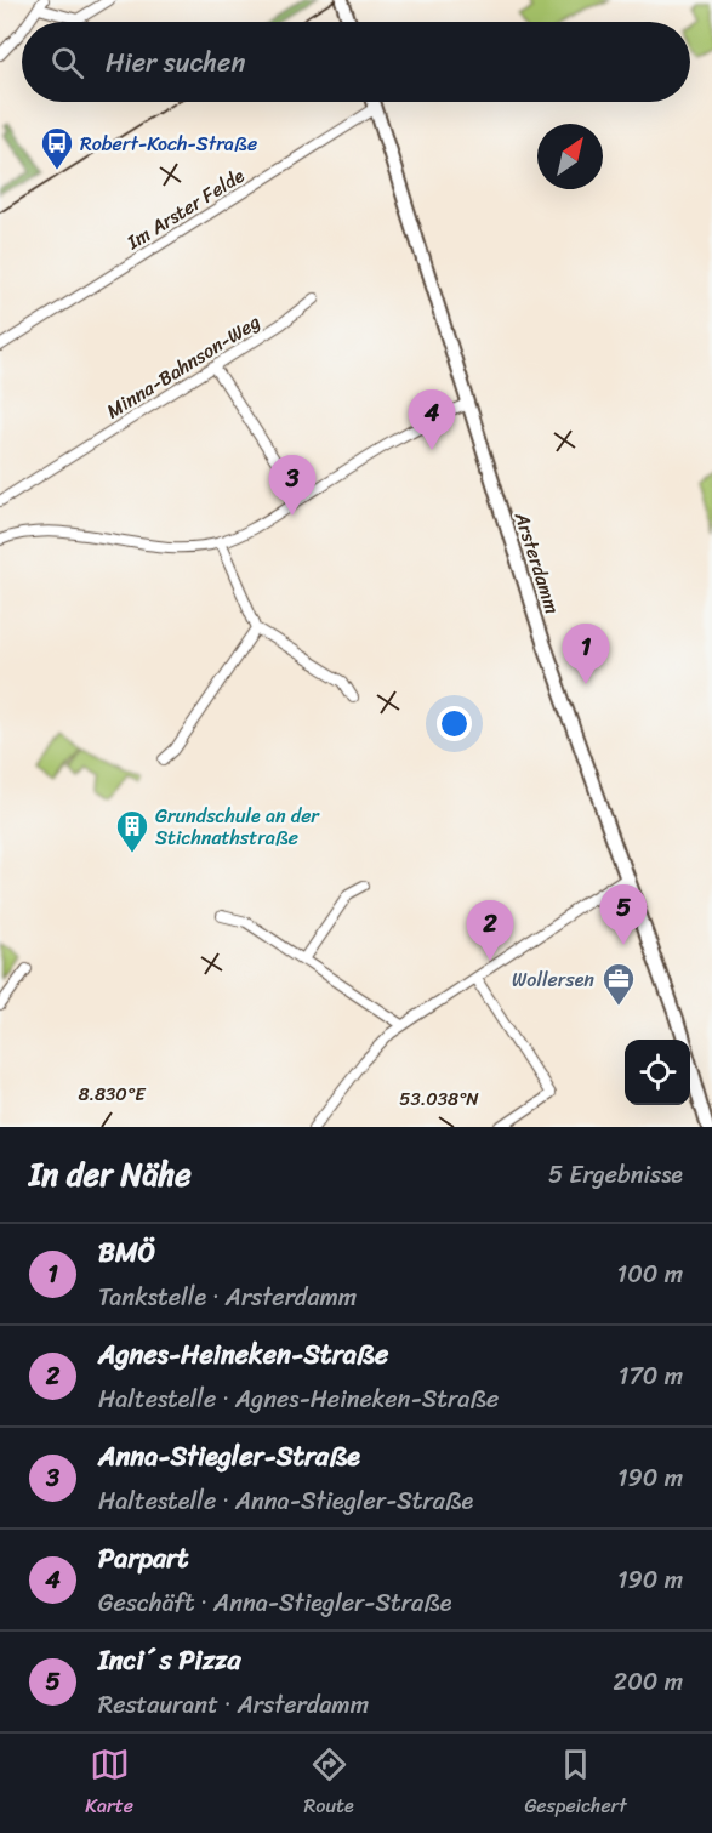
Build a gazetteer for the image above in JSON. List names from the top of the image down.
{
  "streets": {
    "street": ["Im Arster Felde", "Minna-Bahnson-Weg", "Arsterdamm"]
  },
  "crossings": [
    ["Im Arster Felde", "Arsterdamm"]
  ],
  "places": {
    "bus stop": ["Robert-Koch-Straße"],
    "building": ["Grundschule an der Stichnathstraße"],
    "office": ["Wollersen"]
  },
  "north": "top right",
  "page": {
    "search": "Hier suchen",
    "pins": [
      "4",
      "3",
      "1",
      "5",
      "2"
    ],
    "heading": ["In der Nähe", "5 Ergebnisse"],
    "list": [
      {
        "mark": "1",
        "name": "BMÖ",
        "note": "Tankstelle · Arsterdamm",
        "value": "100 m"
      },
      {
        "mark": "2",
        "name": "Agnes-Heineken-Straße",
        "note": "Haltestelle · Agnes-Heineken-Straße",
        "value": "170 m"
      },
      {
        "mark": "3",
        "name": "Anna-Stiegler-Straße",
        "note": "Haltestelle · Anna-Stiegler-Straße",
        "value": "190 m"
      },
      {
        "mark": "4",
        "name": "Parpart",
        "note": "Geschäft · Anna-Stiegler-Straße",
        "value": "190 m"
      },
      {
        "mark": "5",
        "name": "Inci´s Pizza",
        "note": "Restaurant · Arsterdamm",
        "value": "200 m"
      }
    ],
    "nav": ["Karte", "Route", "Gespeichert"]
  },
  "coordinates": ["8.830°E", "53.038°N"]
}
